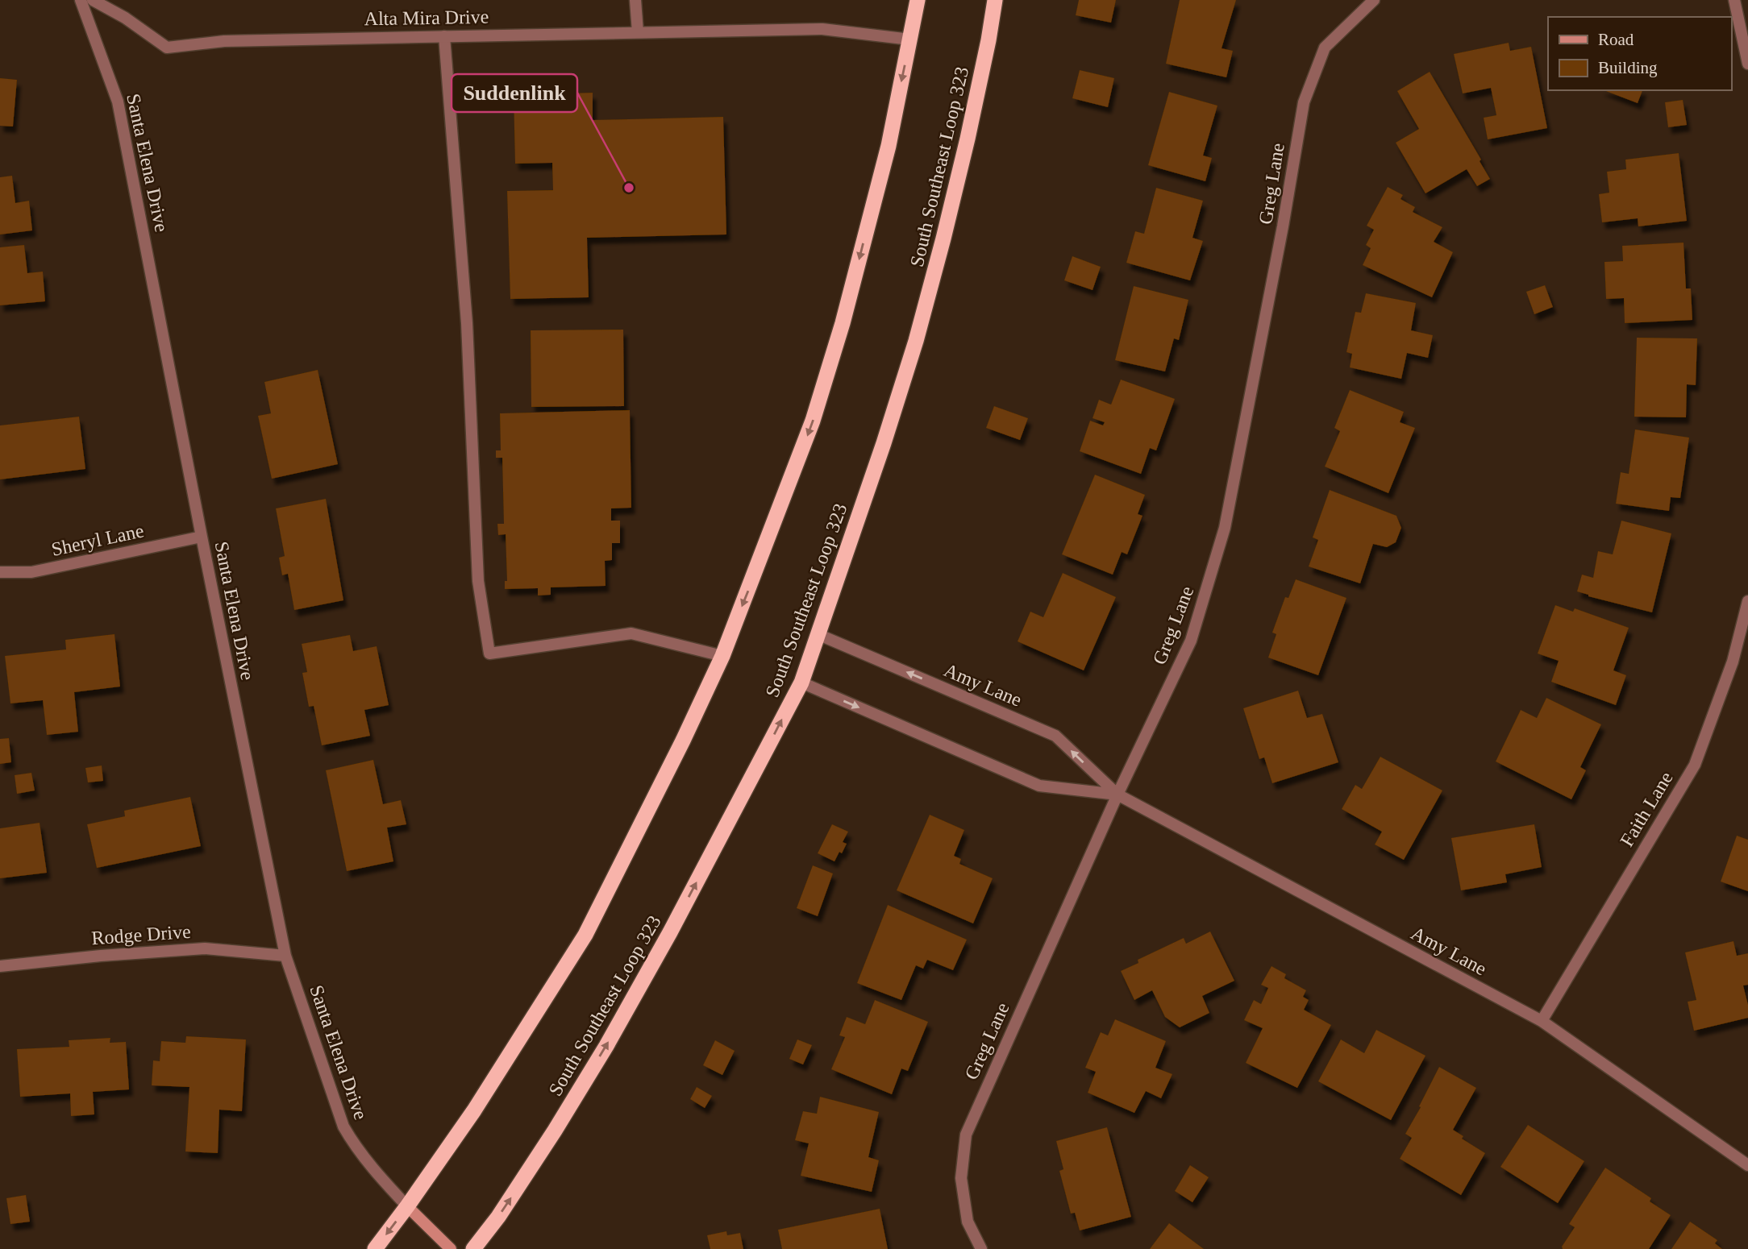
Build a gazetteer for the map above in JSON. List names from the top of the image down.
{
  "streets": {
    "highway": ["South Southeast Loop 323"],
    "street": [
      "Alta Mira Drive",
      "Santa Elena Drive",
      "Greg Lane",
      "Sheryl Lane",
      "Amy Lane",
      "Faith Lane",
      "Rodge Drive"
    ]
  },
  "crossings": [
    ["Santa Elena Drive", "Sheryl Lane"],
    ["Santa Elena Drive", "Rodge Drive"],
    ["South Southeast Loop 323", "Amy Lane"],
    ["Greg Lane", "Amy Lane"],
    ["Amy Lane", "Faith Lane"]
  ],
  "places": ["Suddenlink"],
  "legend": ["Road", "Building"]
}
